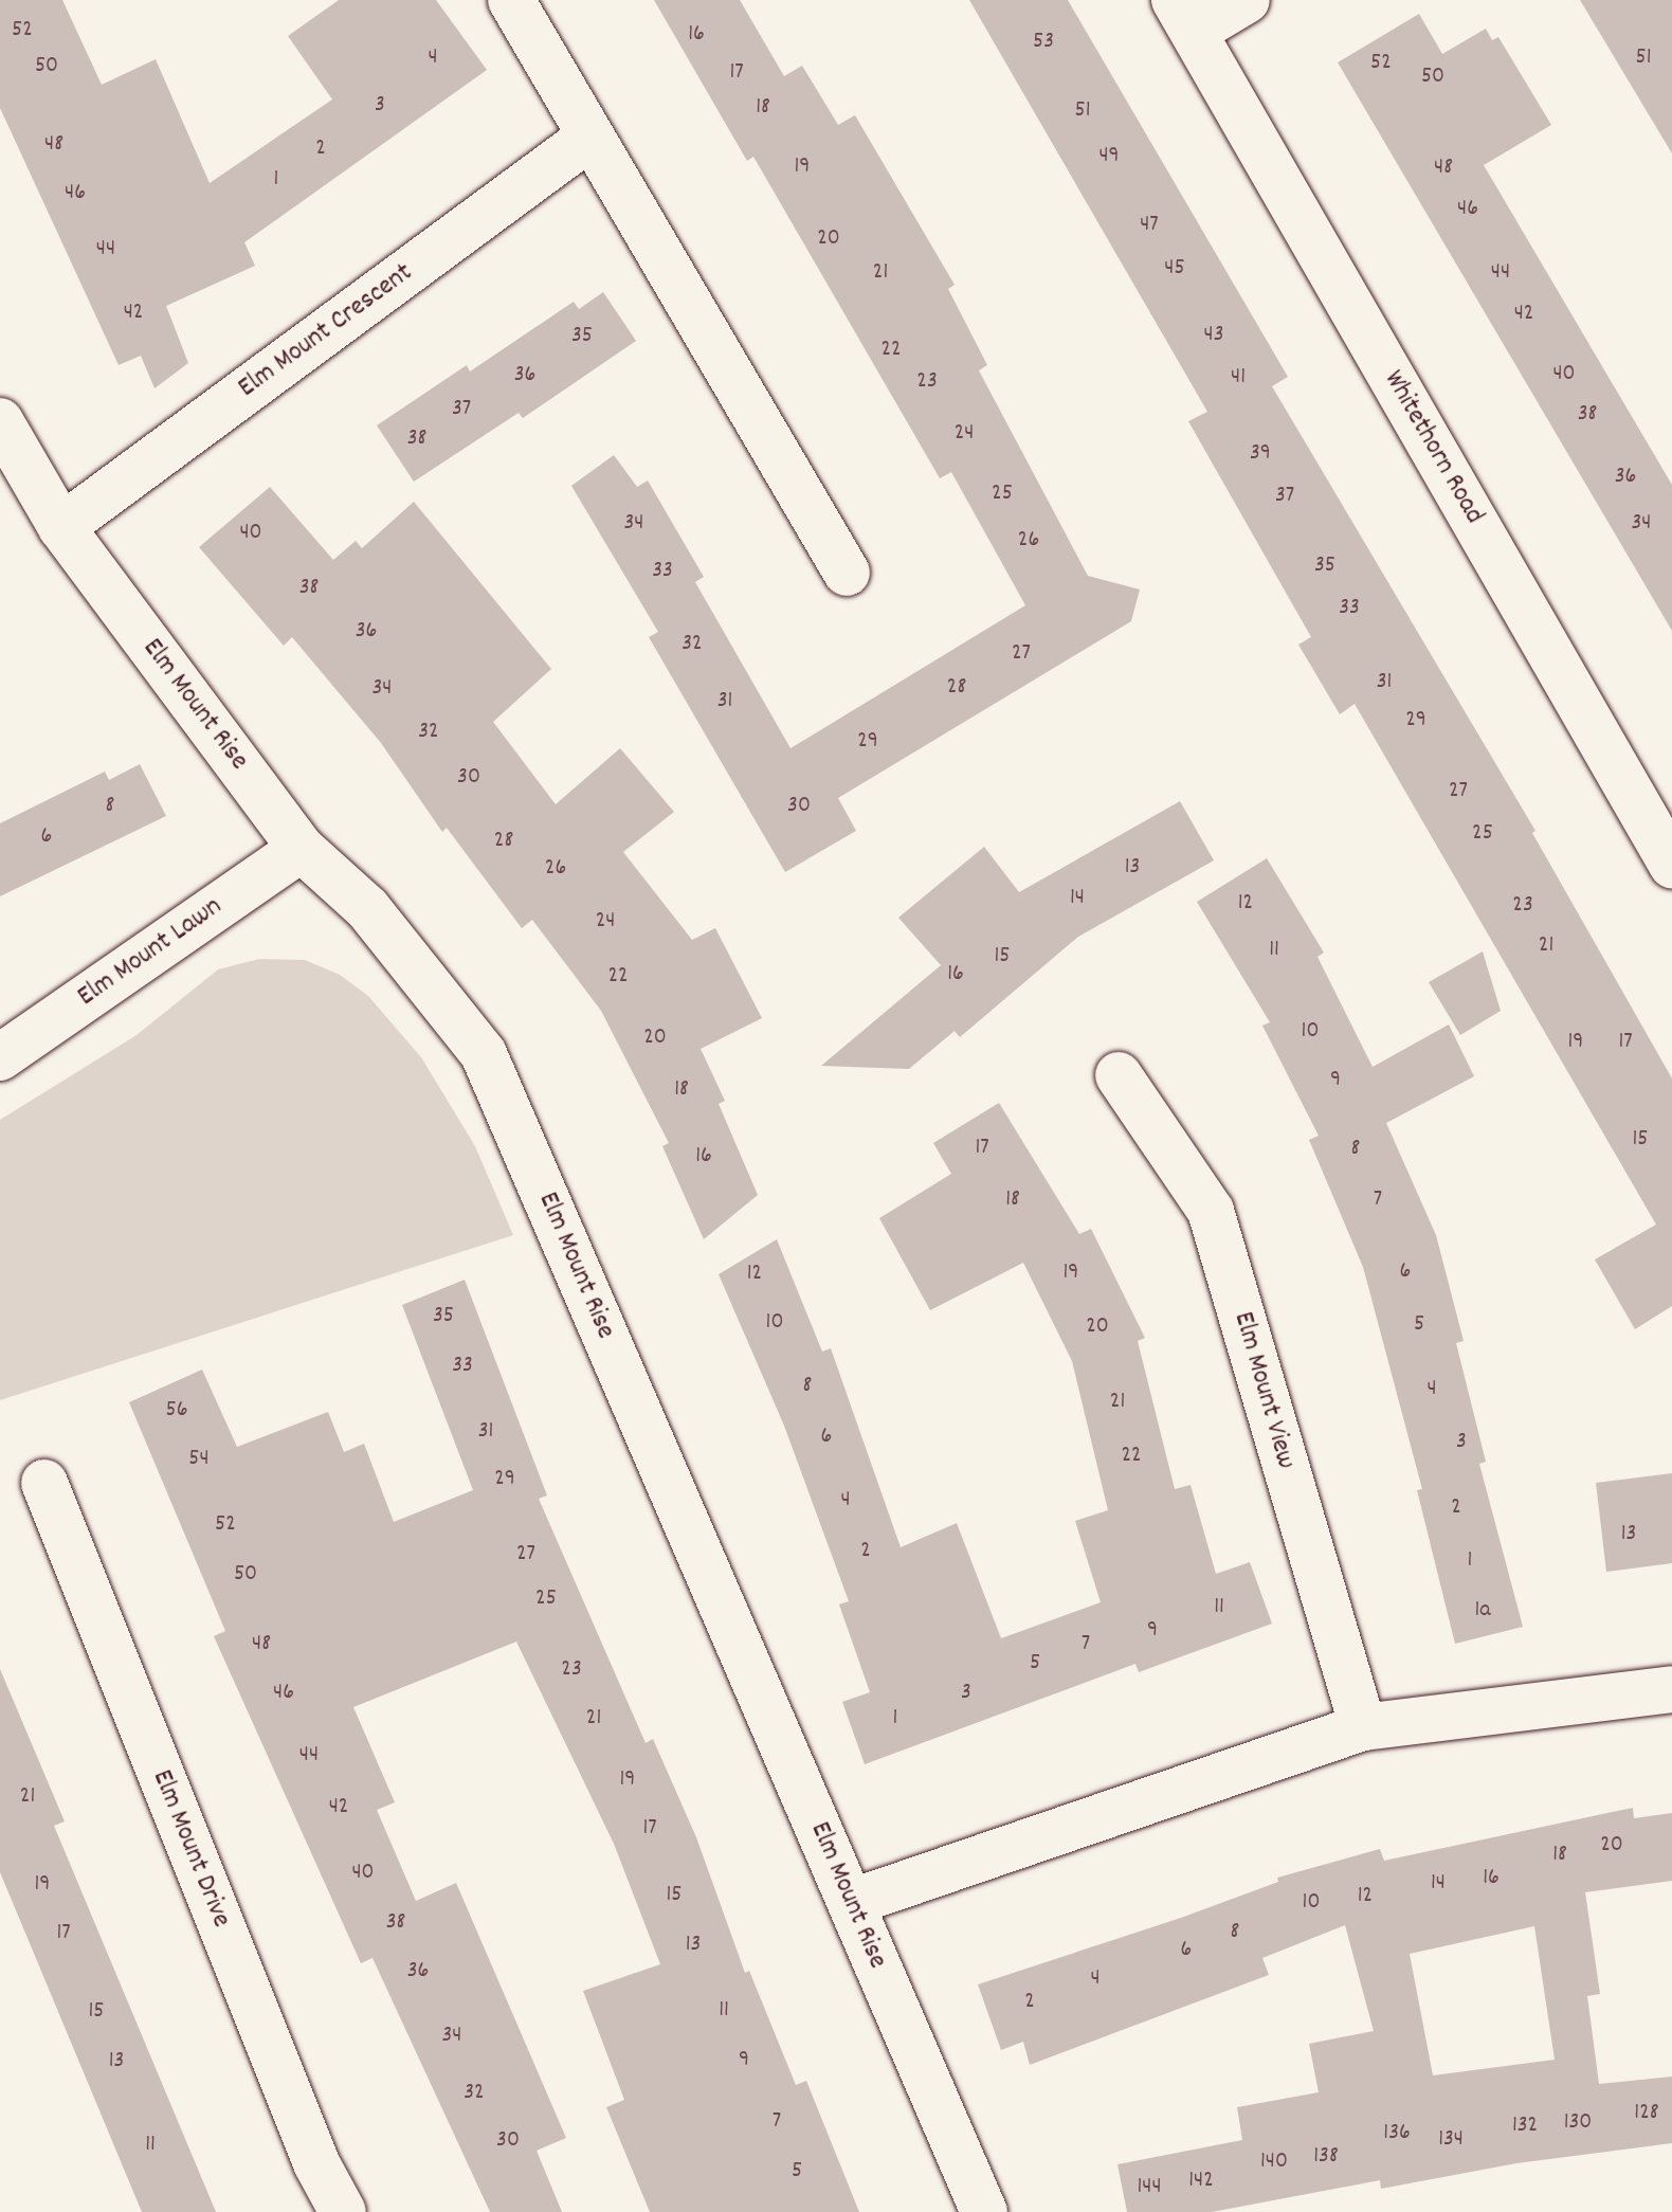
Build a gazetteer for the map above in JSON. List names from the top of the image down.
{
  "streets": {
    "street": [
      "Elm Mount Crescent",
      "Whitethorn Road",
      "Elm Mount Rise",
      "Elm Mount Lawn",
      "Elm Mount View",
      "Elm Mount Drive"
    ]
  },
  "crossings": [
    ["Elm Mount Crescent", "Elm Mount Rise"],
    ["Elm Mount Rise", "Elm Mount Lawn"]
  ],
  "house_numbers": [
    "52",
    "16",
    "53",
    "4",
    "51",
    "52",
    "50",
    "17",
    "50",
    "3",
    "18",
    "51",
    "48",
    "2",
    "49",
    "19",
    "48",
    "1",
    "46",
    "46",
    "47",
    "20",
    "44",
    "45",
    "21",
    "44",
    "42",
    "42",
    "43",
    "35",
    "22",
    "40",
    "36",
    "41",
    "23",
    "37",
    "38",
    "24",
    "38",
    "39",
    "36",
    "25",
    "37",
    "34",
    "34",
    "40",
    "26",
    "35",
    "33",
    "38",
    "33",
    "36",
    "32",
    "27",
    "31",
    "28",
    "34",
    "31",
    "29",
    "32",
    "29",
    "30",
    "27",
    "8",
    "30",
    "25",
    "6",
    "28",
    "13",
    "26",
    "14",
    "12",
    "23",
    "24",
    "21",
    "11",
    "15",
    "16",
    "22",
    "10",
    "20",
    "19",
    "17",
    "9",
    "18",
    "15",
    "17",
    "8",
    "16",
    "18",
    "7",
    "6",
    "19",
    "12",
    "35",
    "10",
    "5",
    "20",
    "33",
    "8",
    "4",
    "21",
    "56",
    "31",
    "6",
    "3",
    "22",
    "54",
    "29",
    "4",
    "2",
    "52",
    "13",
    "2",
    "27",
    "1",
    "50",
    "25",
    "11",
    "1a",
    "9",
    "48",
    "7",
    "5",
    "23",
    "46",
    "3",
    "21",
    "1",
    "44",
    "19",
    "21",
    "42",
    "17",
    "20",
    "18",
    "40",
    "16",
    "14",
    "19",
    "15",
    "12",
    "10",
    "38",
    "8",
    "17",
    "13",
    "6",
    "36",
    "4",
    "2",
    "11",
    "15",
    "34",
    "9",
    "13",
    "32",
    "128",
    "7",
    "130",
    "132",
    "136",
    "134",
    "30",
    "11",
    "138",
    "140",
    "5",
    "142",
    "144"
  ]
}
